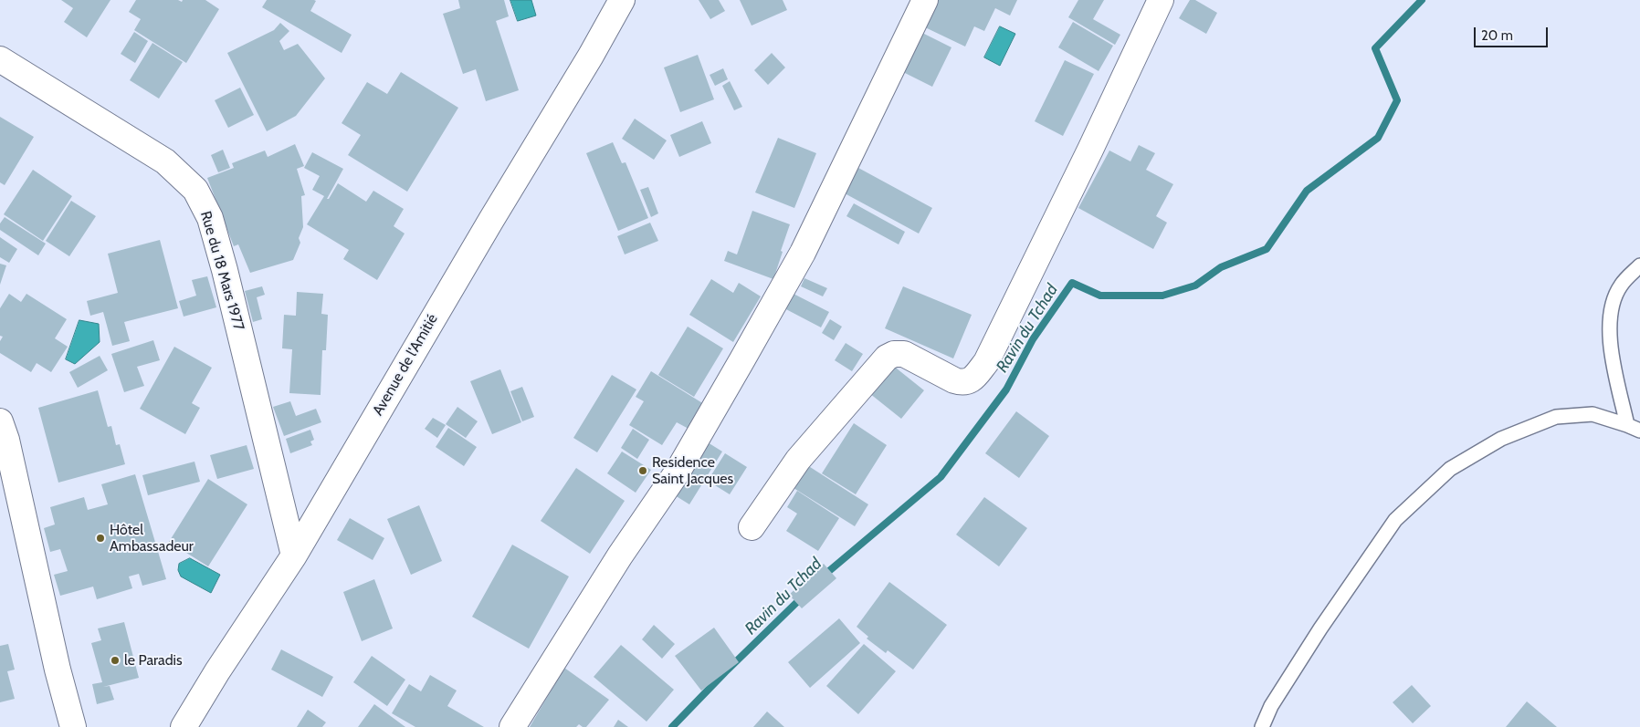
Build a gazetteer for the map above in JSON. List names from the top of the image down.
{
  "streets": {
    "street": ["Rue du 18 Mars 1977", "Avenue de l'Amitié"]
  },
  "crossings": [
    ["Rue du 18 Mars 1977", "Avenue de l'Amitié"]
  ],
  "water": ["Ravin du Tchad"],
  "places": ["Residence Saint Jacques", "Hôtel Ambassadeur", "le Paradis"],
  "scale_bar": "20 m"
}
